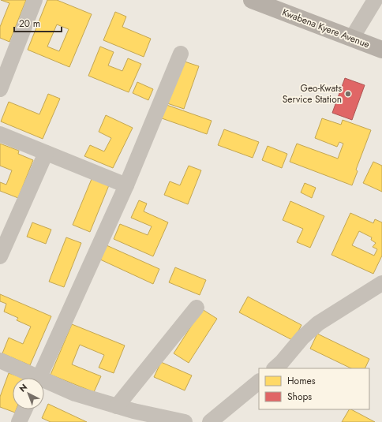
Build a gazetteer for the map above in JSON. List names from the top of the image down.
{
  "streets": {
    "main road": ["Kwabena Kyere Avenue"]
  },
  "places": ["Geo-Kwats Service Station"],
  "legend": ["Homes", "Shops"],
  "scale_bar": "20 m",
  "north": "top left"
}
